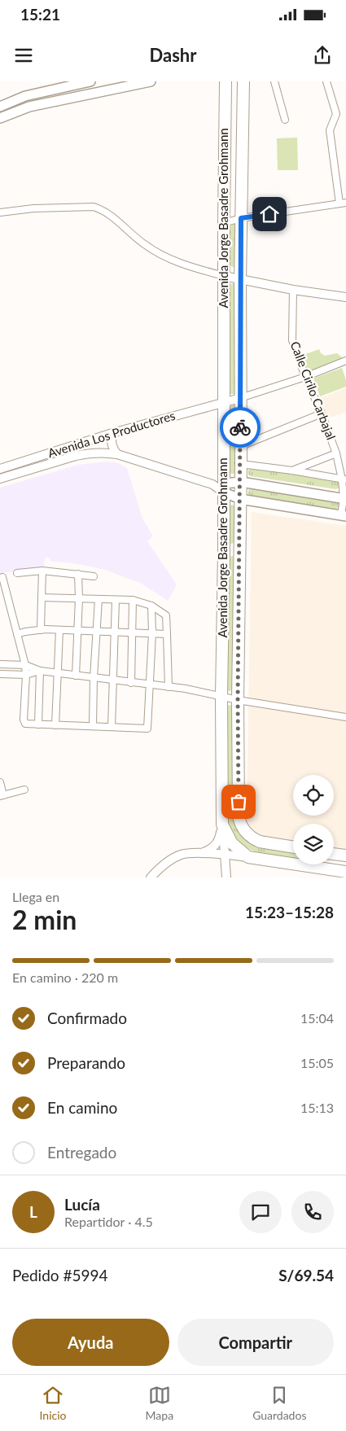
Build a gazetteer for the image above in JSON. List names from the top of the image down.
{
  "streets": {
    "highway": ["Avenida Jorge Basadre Grohmann"],
    "street": ["Calle Cirilo Carbajal", "Avenida Los Productores"]
  },
  "crossings": [
    ["Avenida Jorge Basadre Grohmann", "Avenida Los Productores"]
  ],
  "page": {
    "status": "15:21",
    "header": "Dashr",
    "heading": ["2 min", "Llega en", "15:23–15:28"],
    "panel": [
      "Lucía",
      "Repartidor · 4.5",
      "Pedido #5994",
      "S/69.54"
    ],
    "bar": "En camino · 220 m",
    "list": [
      ["Confirmado", "15:04"],
      ["Preparando", "15:05"],
      ["En camino", "15:13"],
      "Entregado"
    ],
    "round": "L",
    "buttons": ["Ayuda", "Compartir"],
    "tabs": ["Inicio", "Mapa", "Guardados"]
  }
}
